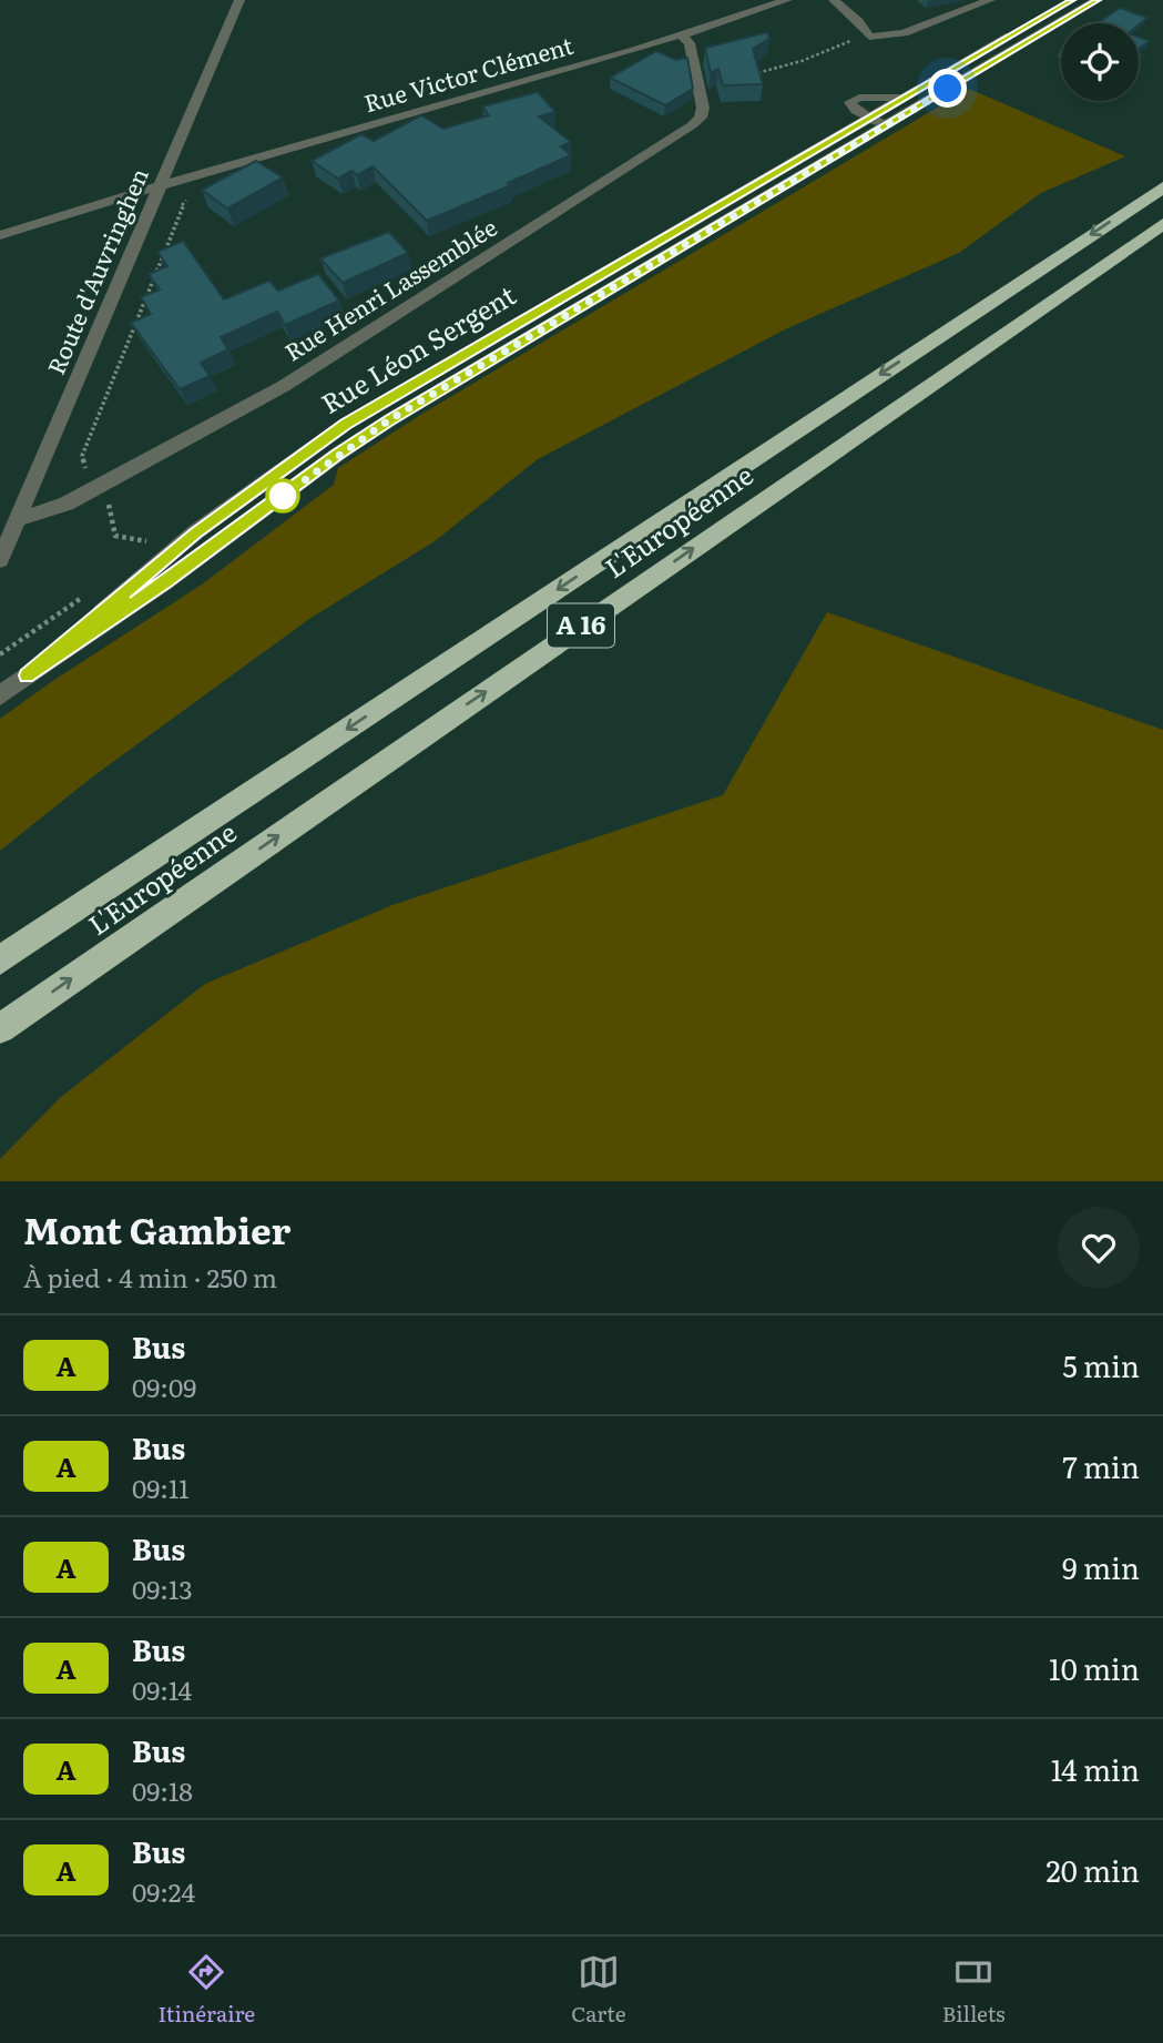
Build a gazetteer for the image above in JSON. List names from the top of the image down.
{
  "streets": {
    "highway": ["L'Européenne", "A 16"],
    "street": [
      "Rue Victor Clément",
      "Route d'Auvringhen",
      "Rue Henri Lassemblée",
      "Rue Léon Sergent"
    ]
  },
  "crossings": [
    ["Rue Victor Clément", "Route d'Auvringhen"],
    ["Rue Victor Clément", "Rue Henri Lassemblée"],
    ["Route d'Auvringhen", "Rue Henri Lassemblée"]
  ],
  "lines": ["bus line A"],
  "page": {
    "heading": ["Mont Gambier", "À pied · 4 min · 250 m"],
    "list": [
      {
        "mark": "A",
        "name": "Bus",
        "note": "09:09",
        "value": "5 min"
      },
      {
        "mark": "A",
        "name": "Bus",
        "note": "09:11",
        "value": "7 min"
      },
      {
        "mark": "A",
        "name": "Bus",
        "note": "09:13",
        "value": "9 min"
      },
      {
        "mark": "A",
        "name": "Bus",
        "note": "09:14",
        "value": "10 min"
      },
      {
        "mark": "A",
        "name": "Bus",
        "note": "09:18",
        "value": "14 min"
      },
      {
        "mark": "A",
        "name": "Bus",
        "note": "09:24",
        "value": "20 min"
      }
    ],
    "tabs": ["Itinéraire", "Carte", "Billets"]
  }
}
